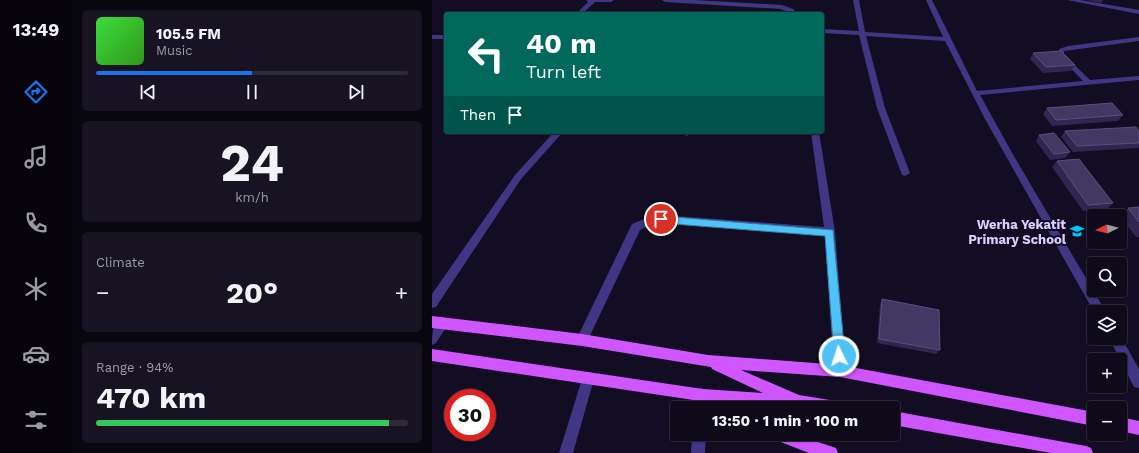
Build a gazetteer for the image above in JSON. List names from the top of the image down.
{
  "places": {
    "school or university": ["Werha Yekatit Primary School"]
  },
  "north": "left",
  "page": {
    "tabs": "13:49",
    "turn": ["40 m", "Turn left"],
    "song": ["105.5 FM", "Music"],
    "then": "Then",
    "tile": [
      ["24", "km/h"],
      "Climate",
      ["Range · 94%", "470 km"]
    ],
    "map_buttons": ["+", "−"],
    "heat": ["−", "20°", "+"],
    "limit": "30",
    "trip": "13:50 · 1 min · 100 m"
  }
}
